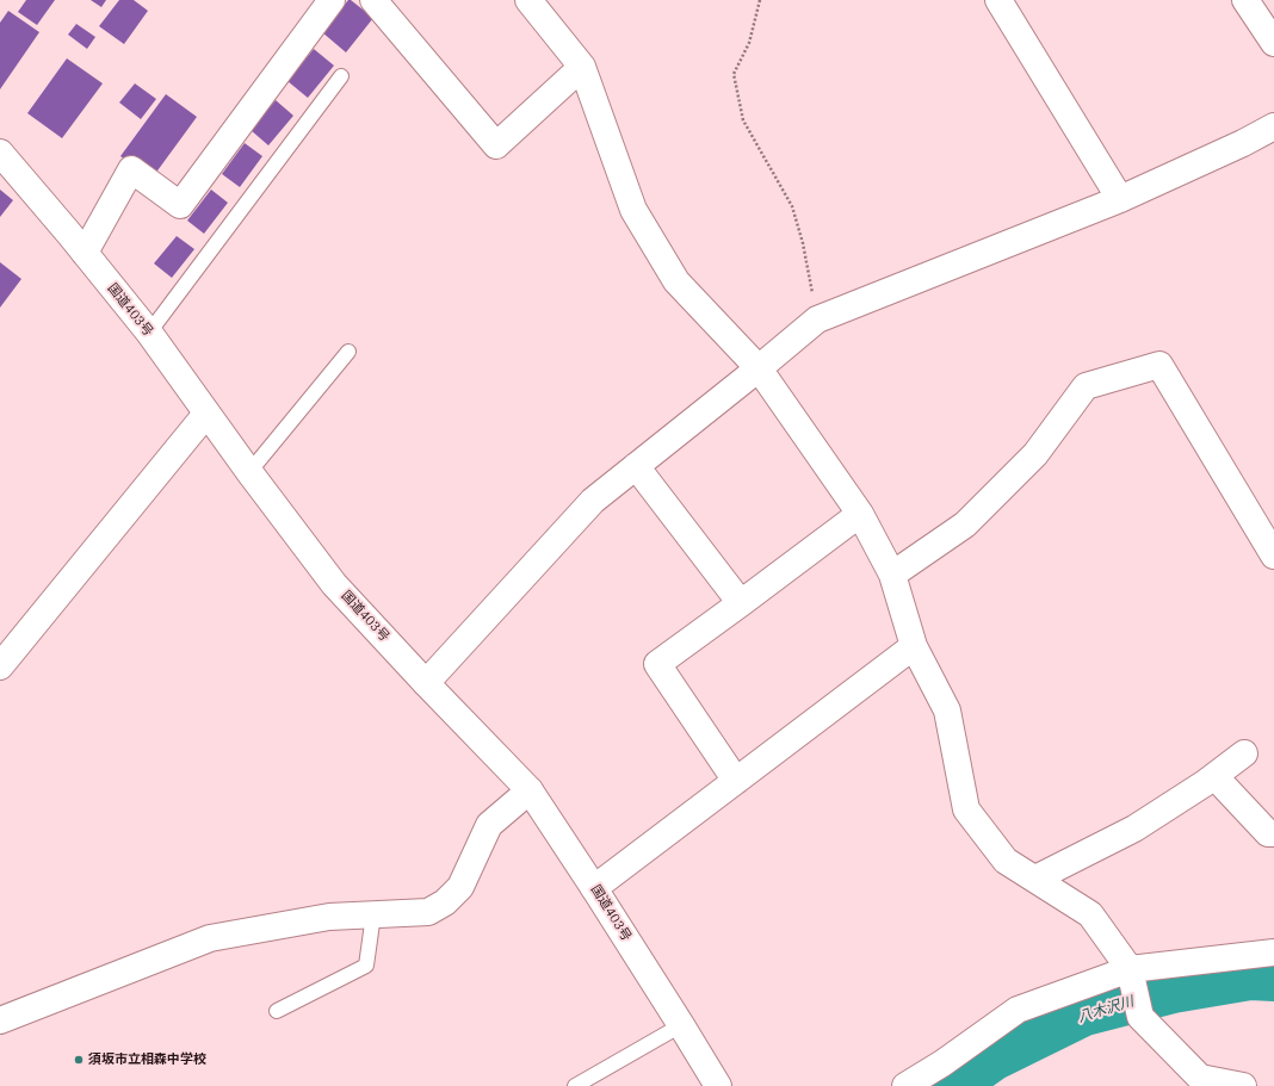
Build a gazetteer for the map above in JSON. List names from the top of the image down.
{
  "streets": {
    "main road": ["国道403号"]
  },
  "water": ["八木沢川"],
  "places": ["須坂市立相森中学校"]
}
